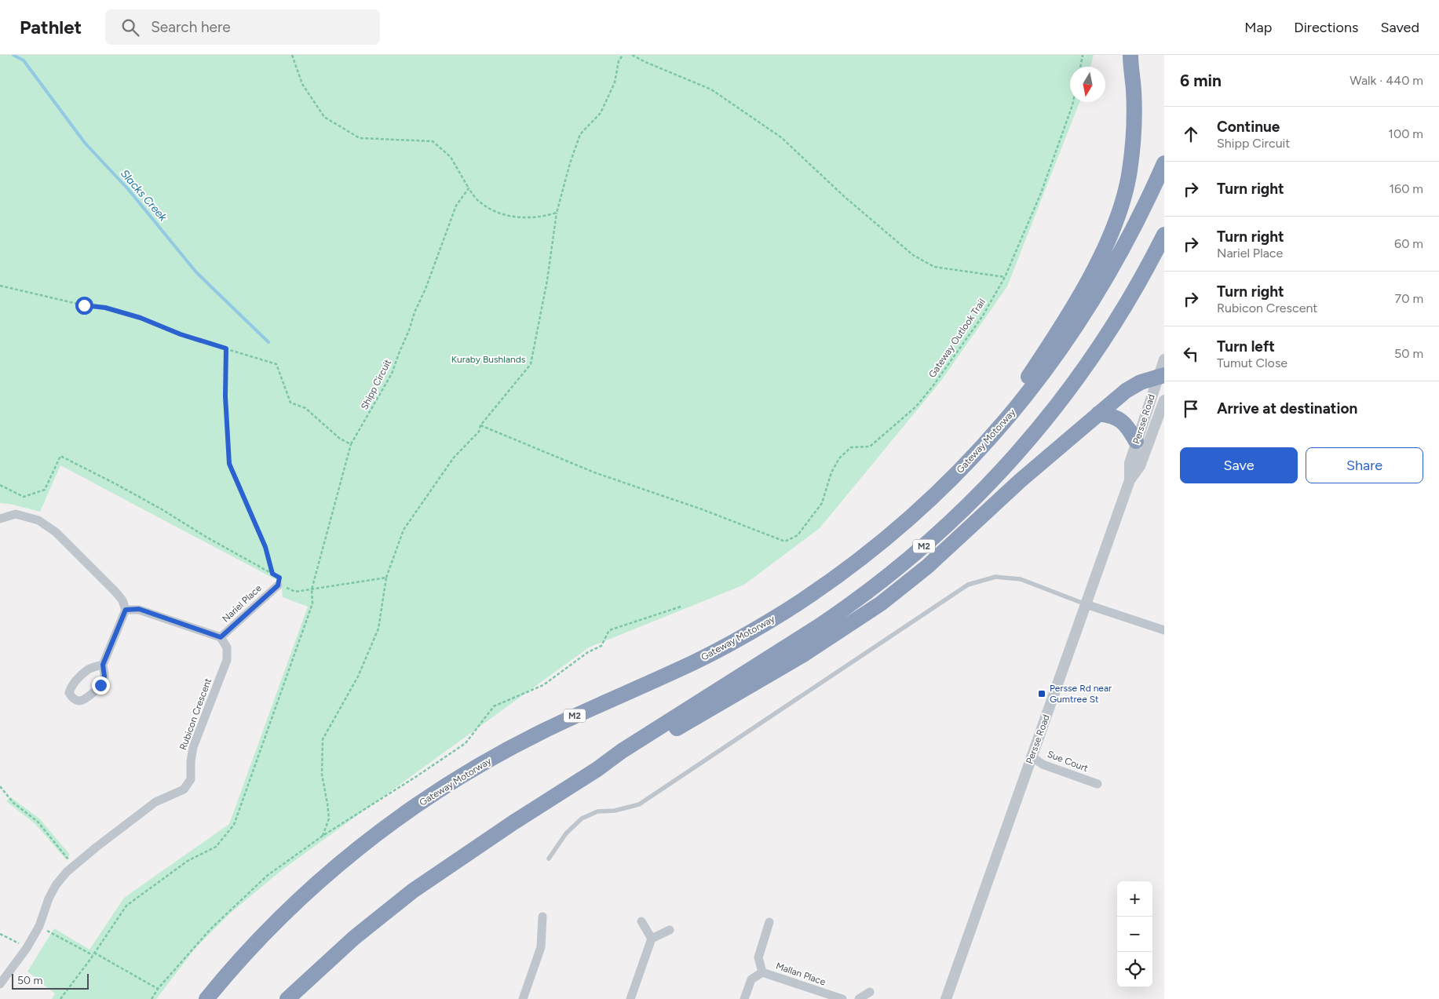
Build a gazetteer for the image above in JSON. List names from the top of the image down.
{
  "streets": {
    "highway": ["Gateway Motorway", "M2"],
    "street": [
      "Persse Road",
      "Nariel Place",
      "Rubicon Crescent",
      "Sue Court",
      "Mallan Place"
    ],
    "path": ["Gateway Outlook Trail", "Shipp Circuit"]
  },
  "crossings": [
    ["Persse Road", "Sue Court"],
    ["Nariel Place", "Rubicon Crescent"]
  ],
  "water": ["Slacks Creek"],
  "parks": ["Kuraby Bushlands"],
  "places": {
    "transit": ["Persse Rd near Gumtree St"]
  },
  "scale_bar": "50 m",
  "north": "bottom",
  "page": {
    "header": "Pathlet",
    "search": "Search here",
    "nav": ["Map", "Directions", "Saved"],
    "heading": ["6 min", "Walk · 440 m"],
    "list": [
      ["Continue", "Shipp Circuit", "100 m"],
      ["Turn right", "160 m"],
      ["Turn right", "Nariel Place", "60 m"],
      ["Turn right", "Rubicon Crescent", "70 m"],
      ["Turn left", "Tumut Close", "50 m"],
      "Arrive at destination"
    ],
    "buttons": ["Save", "Share"],
    "map_buttons": ["+", "−"],
    "scale": "50 m"
  }
}
